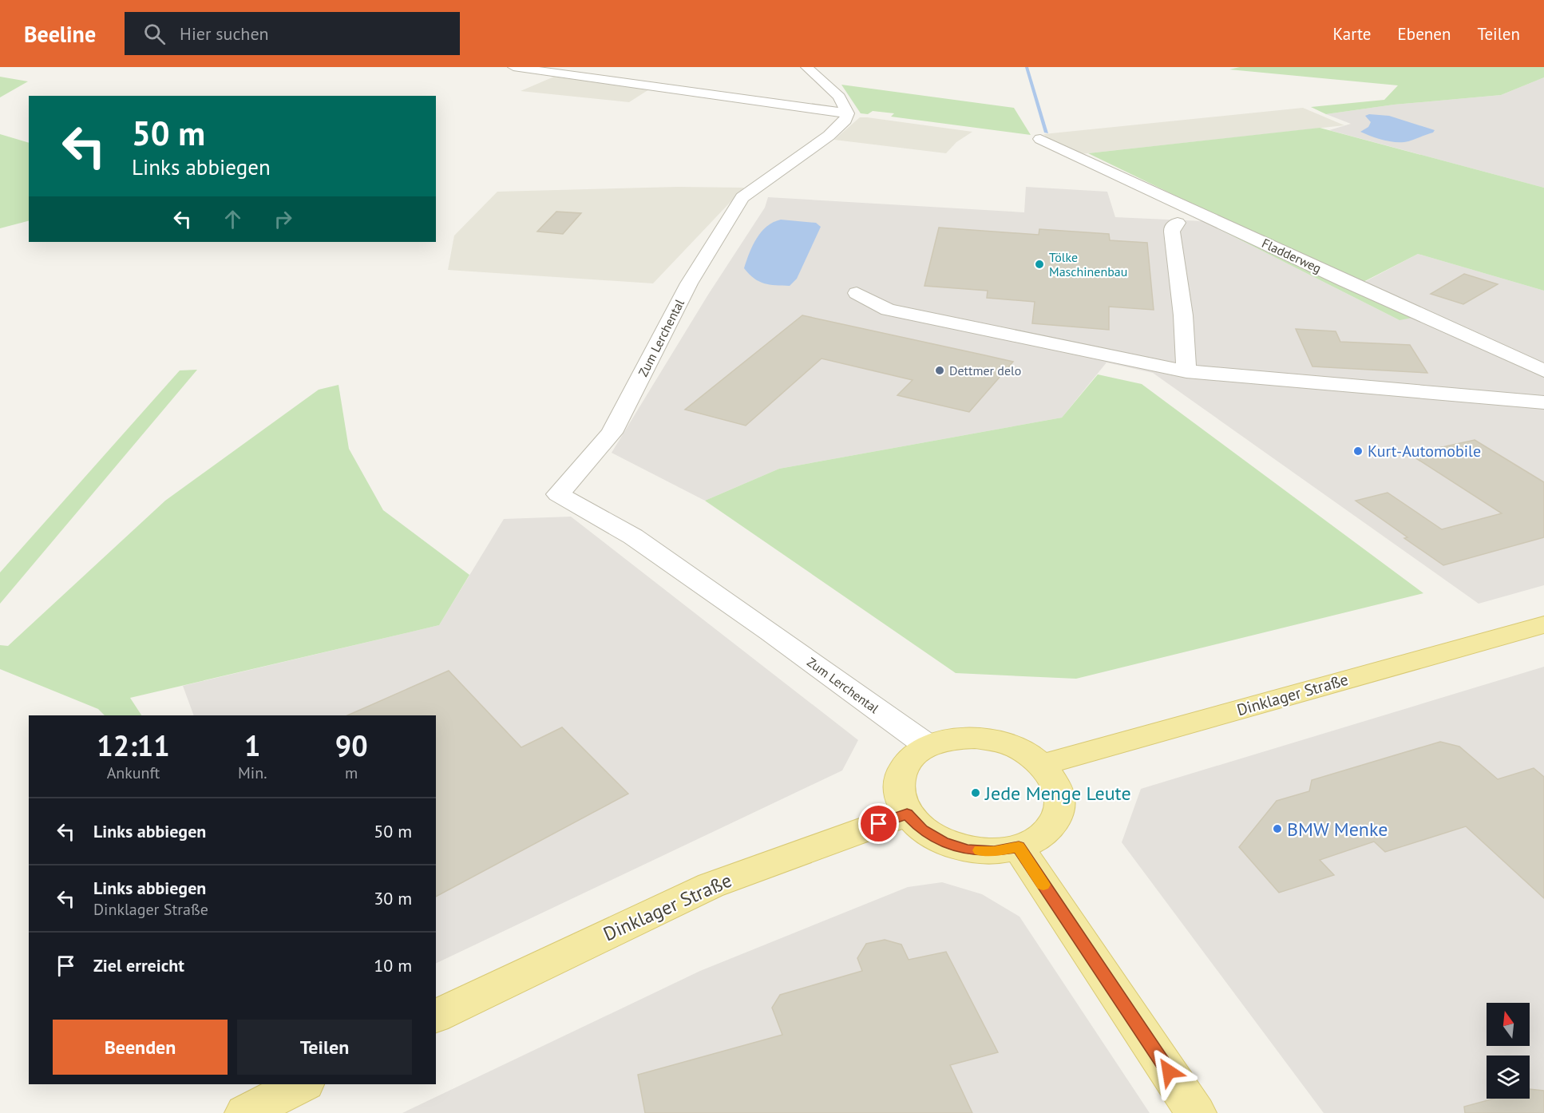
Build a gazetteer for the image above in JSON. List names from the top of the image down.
{
  "streets": {
    "main road": ["Dinklager Straße"],
    "street": ["Fladderweg", "Zum Lerchental"]
  },
  "crossings": [
    ["Zum Lerchental", "Dinklager Straße"]
  ],
  "places": [
    "Tölke Maschinenbau",
    "Dettmer delo",
    "Kurt-Automobile",
    "Jede Menge Leute",
    "BMW Menke"
  ],
  "north": "top",
  "page": {
    "header": "Beeline",
    "search": "Hier suchen",
    "nav": ["Karte", "Ebenen", "Teilen"],
    "turn": ["50 m", "Links abbiegen"],
    "eta": [
      "12:11",
      "Ankunft",
      "1",
      "Min.",
      "90",
      "m"
    ],
    "list": [
      {
        "name": "Links abbiegen",
        "value": "50 m"
      },
      {
        "name": "Links abbiegen",
        "note": "Dinklager Straße",
        "value": "30 m"
      },
      {
        "name": "Ziel erreicht",
        "value": "10 m"
      }
    ],
    "buttons": ["Beenden", "Teilen"]
  }
}
